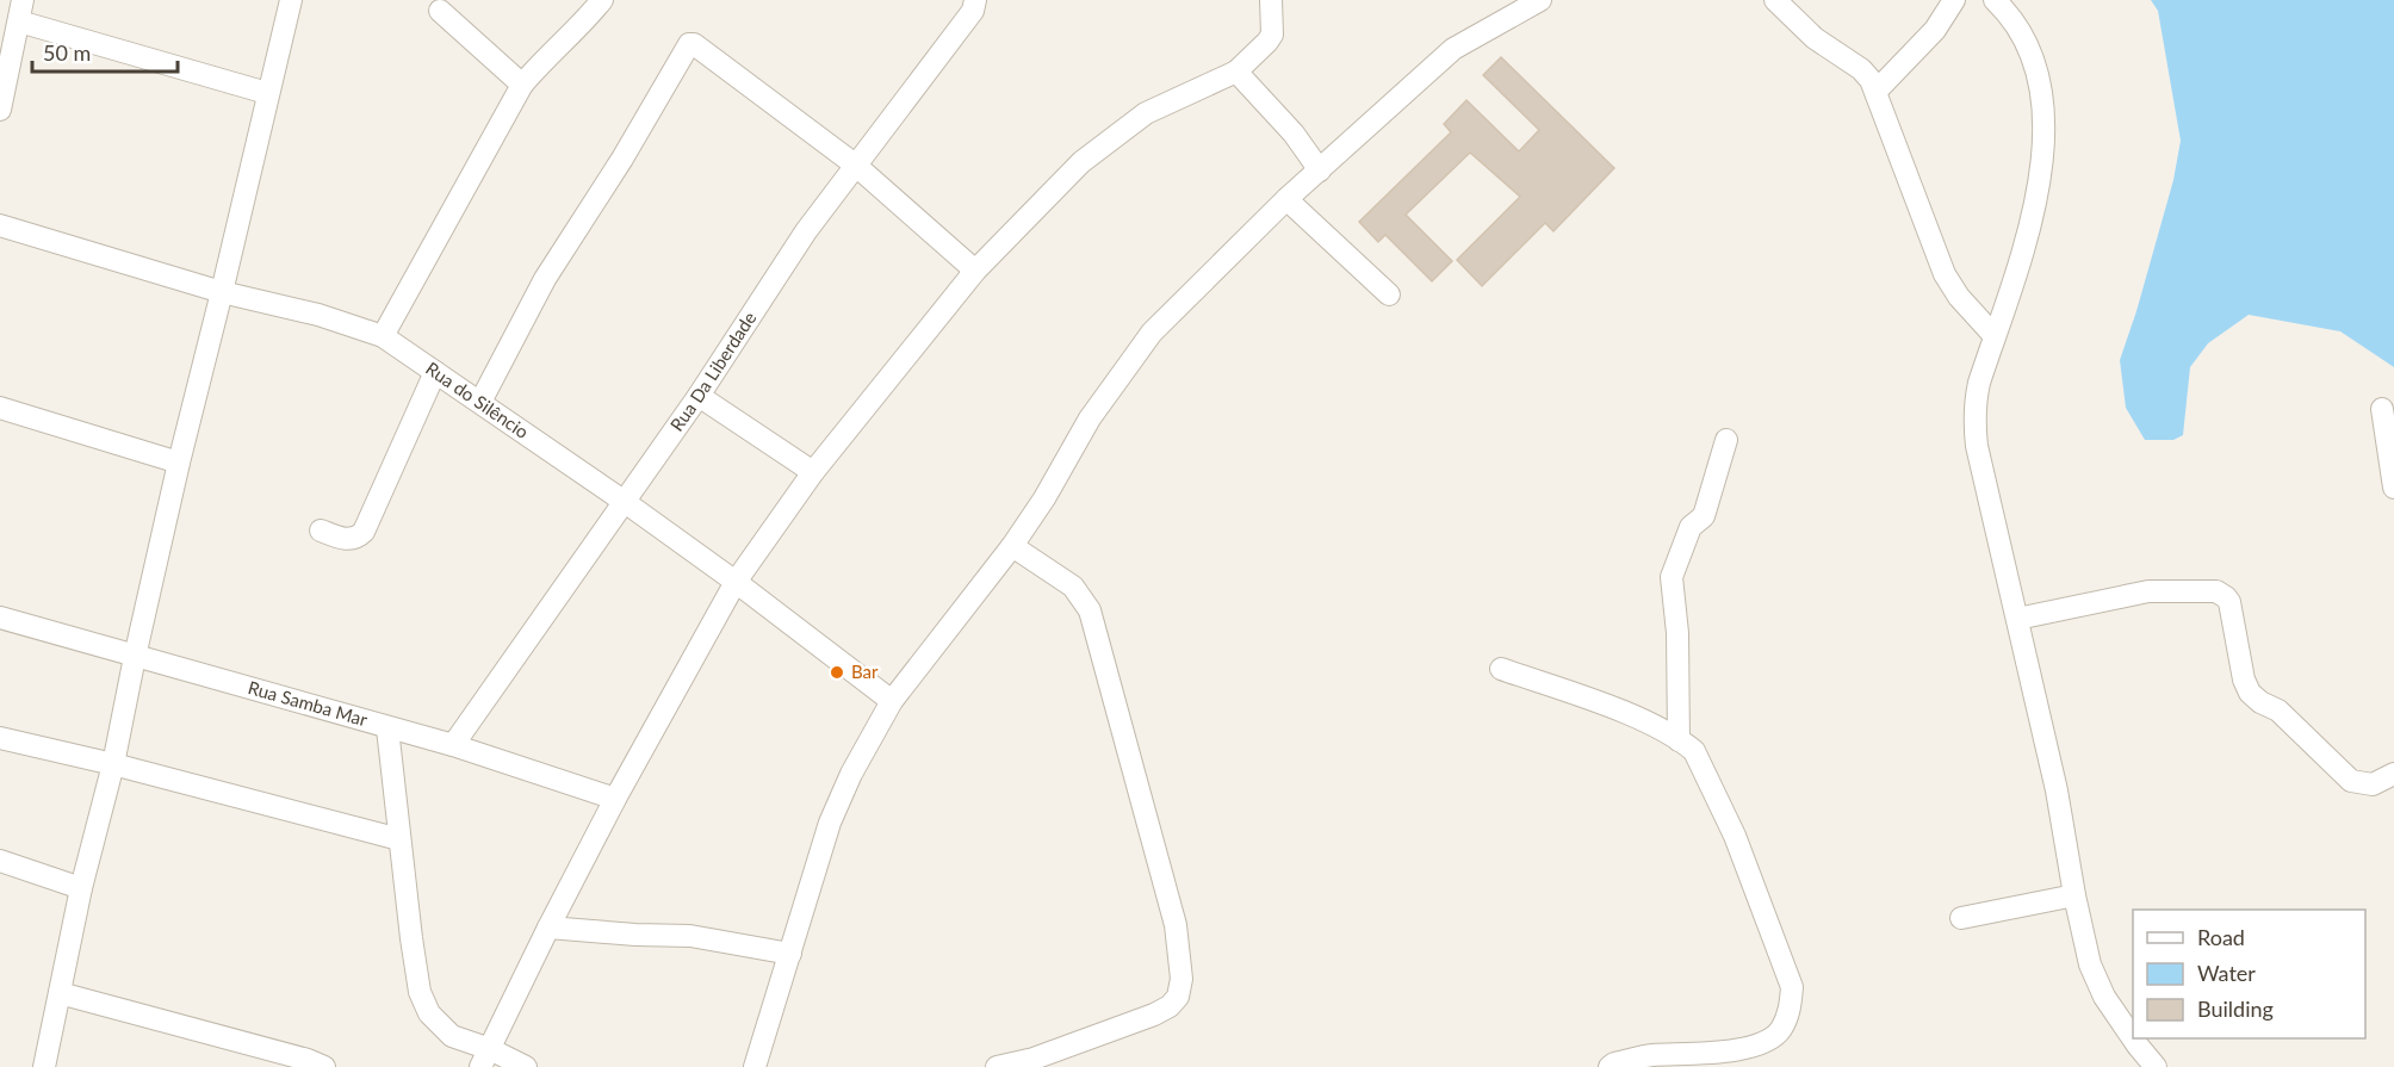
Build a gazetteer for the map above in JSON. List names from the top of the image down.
{
  "streets": {
    "street": ["Rua Da Liberdade", "Rua do Silêncio", "Rua Samba Mar"]
  },
  "crossings": [
    ["Rua Da Liberdade", "Rua do Silêncio"],
    ["Rua Da Liberdade", "Rua Samba Mar"]
  ],
  "places": ["Bar"],
  "legend": ["Road", "Water", "Building"],
  "scale_bar": "50 m"
}
